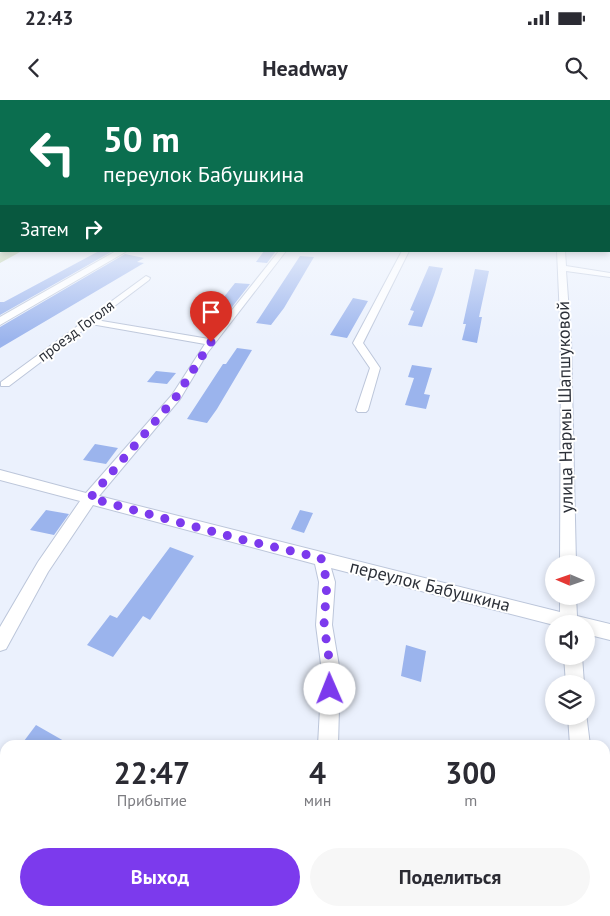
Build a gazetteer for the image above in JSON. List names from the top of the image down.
{
  "streets": {
    "street": ["проезд Гоголя", "улица Нармы Шапшуковой", "переулок Бабушкина"]
  },
  "north": "left",
  "page": {
    "status": "22:43",
    "header": "Headway",
    "turn": ["50 m", "переулок Бабушкина"],
    "then": "Затем",
    "eta": [
      "22:47",
      "Прибытие",
      "4",
      "мин",
      "300",
      "m"
    ],
    "buttons": ["Выход", "Поделиться"]
  }
}
